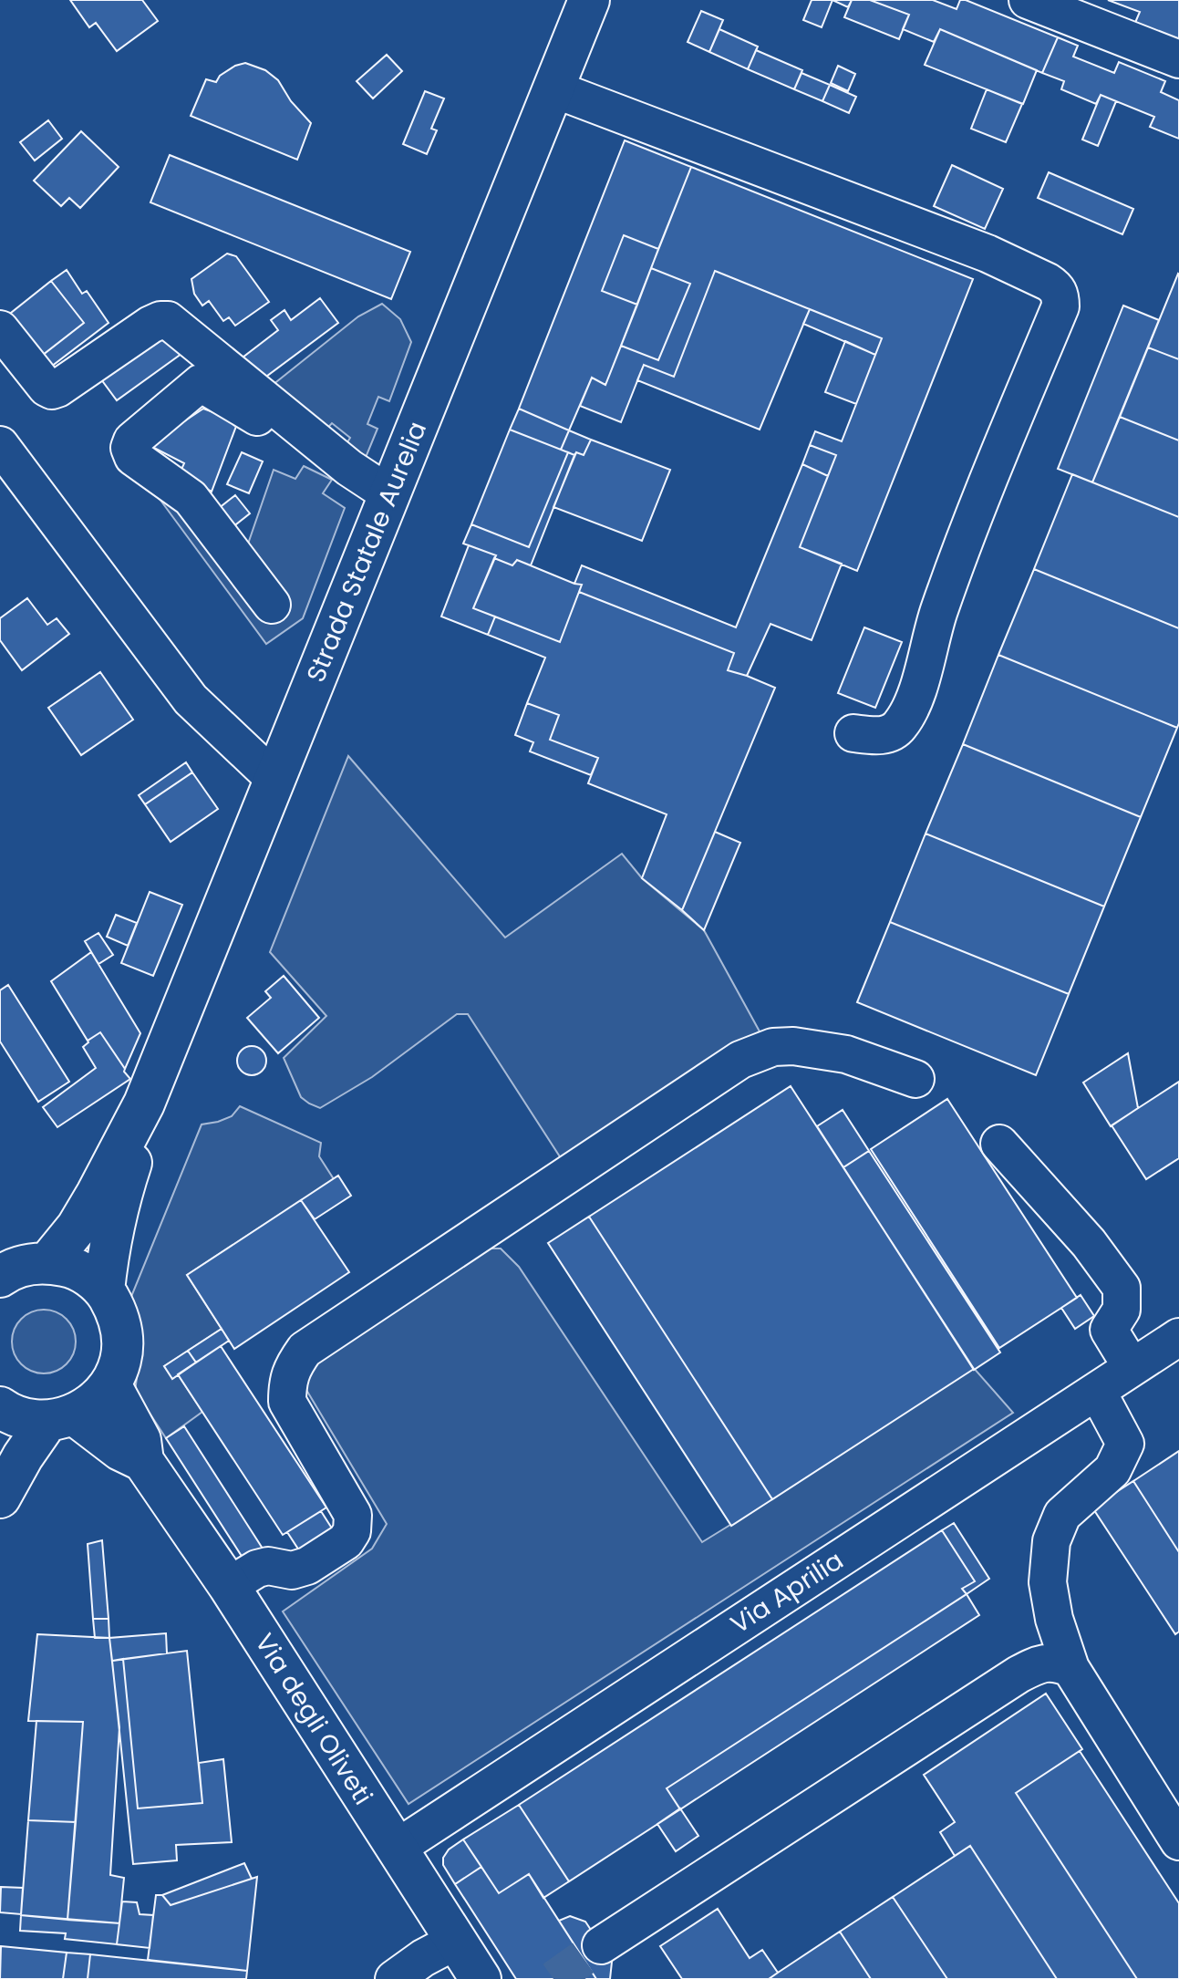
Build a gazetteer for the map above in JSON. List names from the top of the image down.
{
  "streets": {
    "main road": ["Strada Statale Aurelia", "Via degli Oliveti"],
    "street": ["Via Aprilia"]
  },
  "crossings": [
    ["Via Aprilia", "Via degli Oliveti"]
  ]
}
